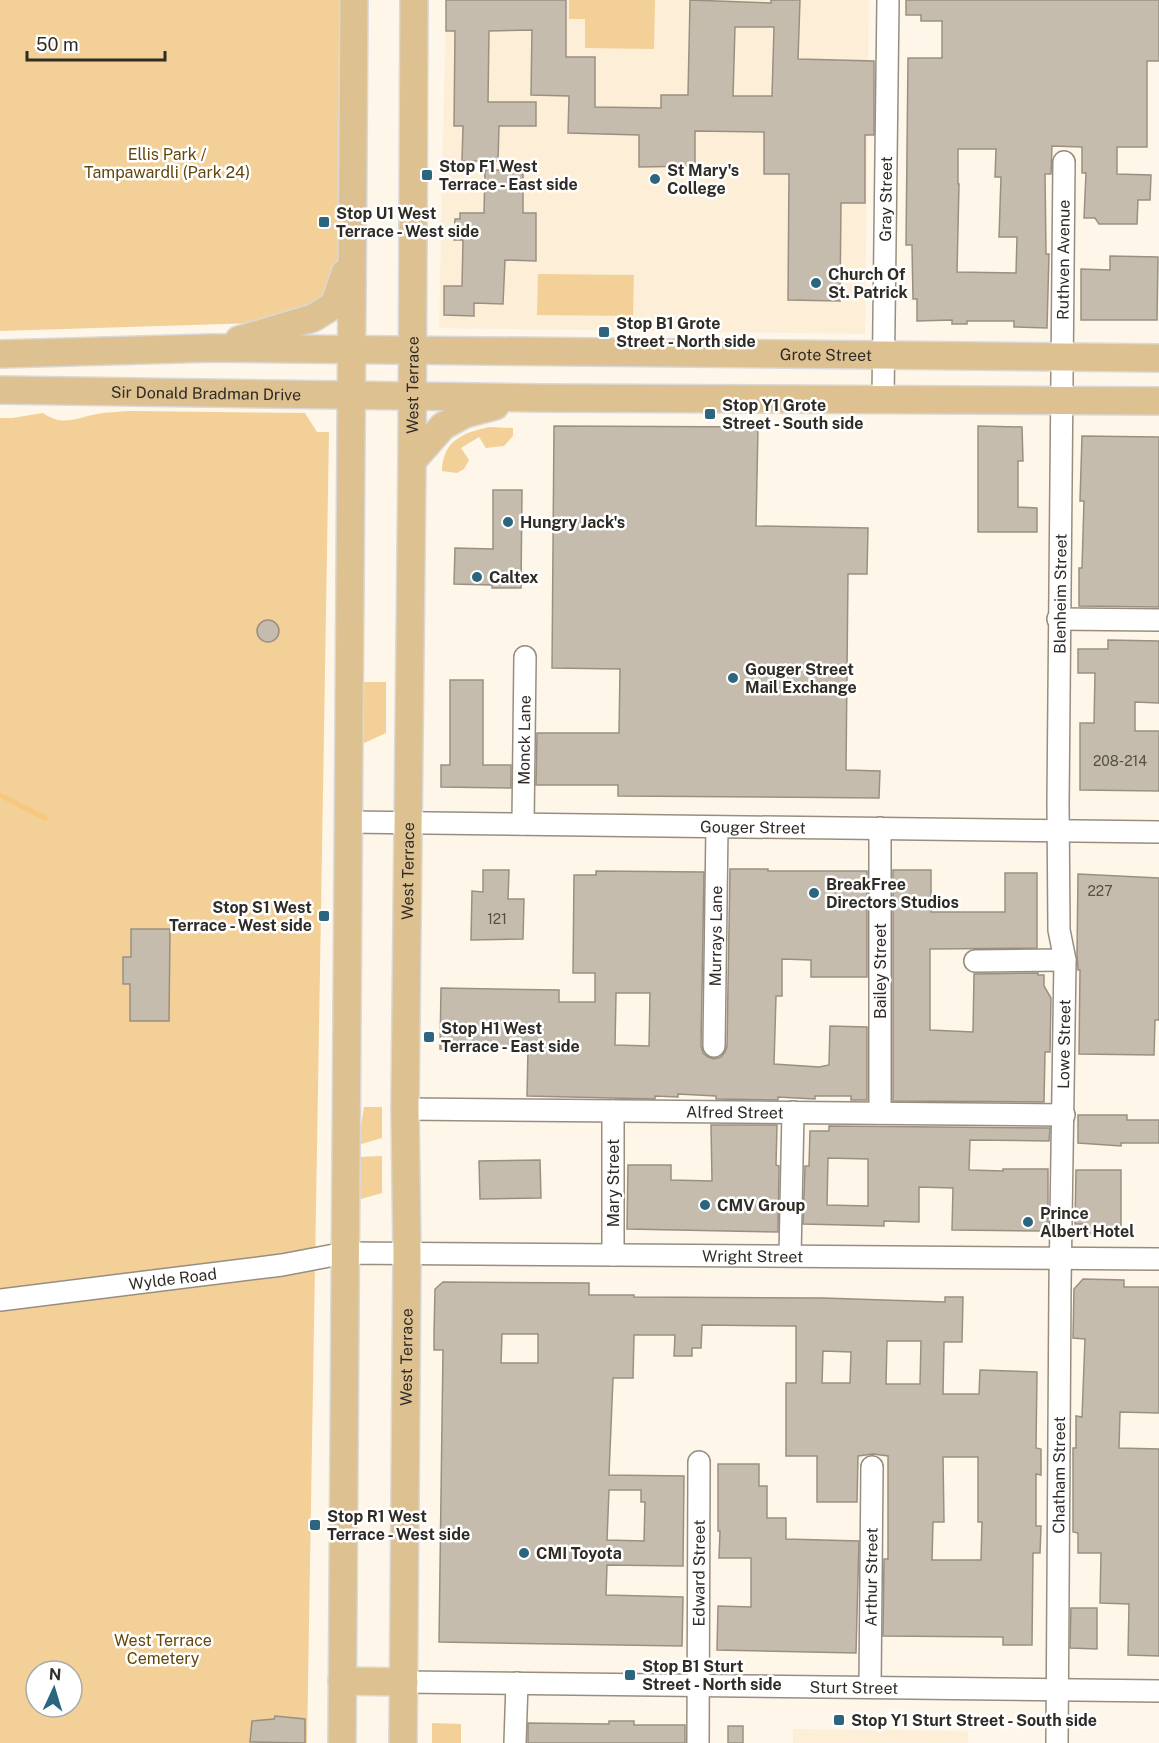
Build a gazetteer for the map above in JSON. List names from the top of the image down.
{
  "streets": {
    "main road": ["Grote Street", "West Terrace", "Sir Donald Bradman Drive"],
    "street": [
      "Gray Street",
      "Ruthven Avenue",
      "Blenheim Street",
      "Monck Lane",
      "Gouger Street",
      "Murrays Lane",
      "Bailey Street",
      "Lowe Street",
      "Alfred Street",
      "Mary Street",
      "Wright Street",
      "Wylde Road",
      "Chatham Street",
      "Edward Street",
      "Arthur Street",
      "Sturt Street"
    ]
  },
  "crossings": [
    ["Gray Street", "Grote Street"],
    ["Ruthven Avenue", "Grote Street"],
    ["Ruthven Avenue", "Blenheim Street"],
    ["Grote Street", "West Terrace"],
    ["Grote Street", "Blenheim Street"],
    ["West Terrace", "Sir Donald Bradman Drive"],
    ["West Terrace", "Gouger Street"],
    ["West Terrace", "Alfred Street"],
    ["West Terrace", "Wright Street"],
    ["West Terrace", "Sturt Street"],
    ["Blenheim Street", "Gouger Street"],
    ["Blenheim Street", "Lowe Street"],
    ["Monck Lane", "Gouger Street"],
    ["Gouger Street", "Murrays Lane"],
    ["Gouger Street", "Bailey Street"],
    ["Gouger Street", "Lowe Street"],
    ["Bailey Street", "Alfred Street"],
    ["Lowe Street", "Alfred Street"],
    ["Lowe Street", "Wright Street"],
    ["Lowe Street", "Chatham Street"],
    ["Alfred Street", "Mary Street"],
    ["Mary Street", "Wright Street"],
    ["Wright Street", "Wylde Road"],
    ["Wright Street", "Chatham Street"],
    ["Chatham Street", "Sturt Street"],
    ["Edward Street", "Sturt Street"],
    ["Arthur Street", "Sturt Street"]
  ],
  "parks": ["Ellis Park / Tampawardli (Park 24)", "West Terrace Cemetery"],
  "places": {
    "transit": [
      "Stop F1 West Terrace - East side",
      "Stop U1 West Terrace - West side",
      "Stop B1 Grote Street - North side",
      "Stop Y1 Grote Street - South side",
      "Stop S1 West Terrace - West side",
      "Stop H1 West Terrace - East side",
      "Stop R1 West Terrace - West side",
      "Stop B1 Sturt Street - North side",
      "Stop Y1 Sturt Street - South side"
    ],
    "other": [
      "St Mary's College",
      "Church Of St. Patrick",
      "Hungry Jack's",
      "Caltex",
      "Gouger Street Mail Exchange",
      "BreakFree Directors Studios",
      "CMV Group",
      "Prince Albert Hotel",
      "CMI Toyota"
    ]
  },
  "house_numbers": ["208-214", "227", "121"],
  "scale_bar": "50 m",
  "north": "top"
}
